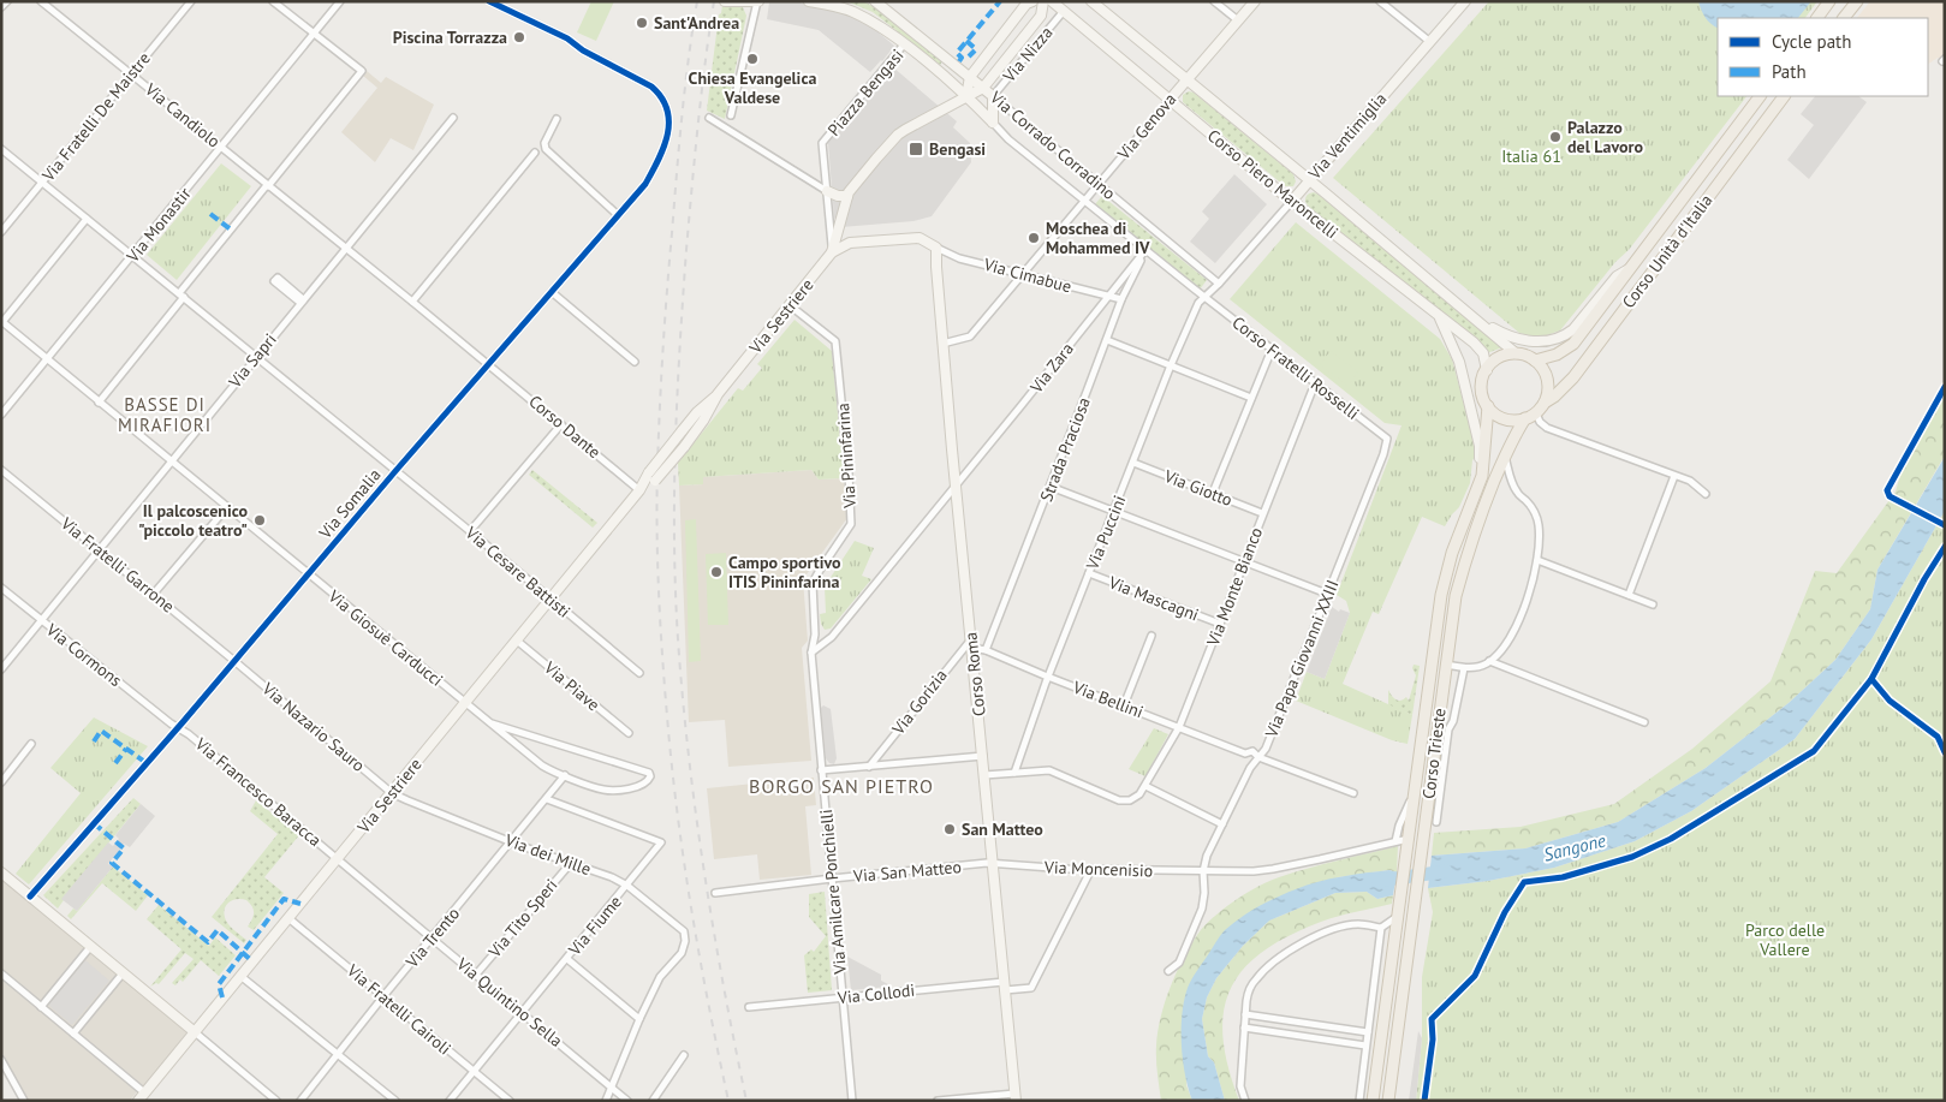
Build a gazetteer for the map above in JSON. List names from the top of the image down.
{
  "streets": {
    "main road": [
      "Via Nizza",
      "Piazza Bengasi",
      "Via Genova",
      "Via Ventimiglia",
      "Via Corrado Corradino",
      "Corso Piero Maroncelli",
      "Corso Unità d'Italia",
      "Via Sestriere",
      "Corso Roma",
      "Corso Trieste"
    ],
    "street": [
      "Via Candiolo",
      "Via Fratelli De Maistre",
      "Via Monastir",
      "Via Cimabue",
      "Via Sapri",
      "Via Zara",
      "Corso Fratelli Rosselli",
      "Corso Dante",
      "Strada Praciosa",
      "Via Pininfarina",
      "Via Giotto",
      "Via Somalia",
      "Via Puccini",
      "Via Fratelli Garrone",
      "Via Cesare Battisti",
      "Via Monte Bianco",
      "Via Mascagni",
      "Via Giosuè Carducci",
      "Via Cormons",
      "Via Papa Giovanni XXIII",
      "Via Piave",
      "Via Bellini",
      "Via Gorizia",
      "Via Nazario Sauro",
      "Via Francesco Baracca",
      "Via dei Mille",
      "Via Moncenisio",
      "Via San Matteo",
      "Via Amilcare Ponchielli",
      "Via Tito Speri",
      "Via Fiume",
      "Via Trento",
      "Via Collodi",
      "Via Quintino Sella",
      "Via Fratelli Cairoli"
    ]
  },
  "crossings": [
    ["Via Nizza", "Piazza Bengasi"],
    ["Via Nizza", "Via Corrado Corradino"],
    ["Via Nizza", "Corso Piero Maroncelli"],
    ["Piazza Bengasi", "Via Corrado Corradino"],
    ["Piazza Bengasi", "Via Sestriere"],
    ["Via Candiolo", "Via Fratelli De Maistre"],
    ["Via Candiolo", "Via Monastir"],
    ["Via Candiolo", "Via Sapri"],
    ["Via Candiolo", "Corso Dante"],
    ["Via Candiolo", "Via Somalia"],
    ["Via Fratelli De Maistre", "Via Cesare Battisti"],
    ["Via Genova", "Via Corrado Corradino"],
    ["Via Genova", "Corso Piero Maroncelli"],
    ["Via Genova", "Via Cimabue"],
    ["Via Genova", "Corso Roma"],
    ["Via Ventimiglia", "Via Corrado Corradino"],
    ["Via Ventimiglia", "Corso Piero Maroncelli"],
    ["Via Ventimiglia", "Corso Fratelli Rosselli"],
    ["Via Ventimiglia", "Via Puccini"],
    ["Via Corrado Corradino", "Via Zara"],
    ["Via Corrado Corradino", "Corso Fratelli Rosselli"],
    ["Via Corrado Corradino", "Strada Praciosa"],
    ["Via Corrado Corradino", "Via Puccini"],
    ["Corso Piero Maroncelli", "Corso Unità d'Italia"],
    ["Corso Piero Maroncelli", "Corso Trieste"],
    ["Via Monastir", "Via Cesare Battisti"],
    ["Via Monastir", "Via Giosuè Carducci"],
    ["Corso Unità d'Italia", "Corso Trieste"],
    ["Via Cimabue", "Via Sestriere"],
    ["Via Cimabue", "Via Zara"],
    ["Via Cimabue", "Strada Praciosa"],
    ["Via Cimabue", "Corso Roma"],
    ["Via Sestriere", "Corso Dante"],
    ["Via Sestriere", "Via Pininfarina"],
    ["Via Sestriere", "Via Cesare Battisti"],
    ["Via Sestriere", "Via Giosuè Carducci"],
    ["Via Sestriere", "Corso Roma"],
    ["Via Sestriere", "Via Piave"],
    ["Via Sestriere", "Via Nazario Sauro"],
    ["Via Sestriere", "Via Francesco Baracca"],
    ["Via Sestriere", "Via dei Mille"],
    ["Via Sestriere", "Via Quintino Sella"],
    ["Via Sestriere", "Via Fratelli Cairoli"],
    ["Via Sapri", "Via Fratelli Garrone"],
    ["Via Sapri", "Via Cesare Battisti"],
    ["Via Sapri", "Via Giosuè Carducci"],
    ["Via Sapri", "Via Cormons"],
    ["Via Zara", "Strada Praciosa"],
    ["Via Zara", "Corso Roma"],
    ["Corso Fratelli Rosselli", "Via Puccini"],
    ["Corso Fratelli Rosselli", "Via Monte Bianco"],
    ["Corso Fratelli Rosselli", "Via Papa Giovanni XXIII"],
    ["Corso Dante", "Via Somalia"],
    ["Strada Praciosa", "Via Bellini"],
    ["Via Pininfarina", "Via Amilcare Ponchielli"],
    ["Via Giotto", "Via Puccini"],
    ["Via Giotto", "Via Monte Bianco"],
    ["Via Somalia", "Via Fratelli Garrone"],
    ["Via Somalia", "Via Cesare Battisti"],
    ["Via Somalia", "Via Giosuè Carducci"],
    ["Via Somalia", "Via Cormons"],
    ["Via Somalia", "Via Nazario Sauro"],
    ["Via Somalia", "Via Francesco Baracca"],
    ["Via Puccini", "Via Mascagni"],
    ["Via Puccini", "Via Bellini"],
    ["Via Fratelli Garrone", "Via Nazario Sauro"],
    ["Via Monte Bianco", "Via Mascagni"],
    ["Via Monte Bianco", "Via Bellini"],
    ["Via Giosuè Carducci", "Via Trento"],
    ["Via Cormons", "Via Francesco Baracca"],
    ["Via Papa Giovanni XXIII", "Via Bellini"],
    ["Via Papa Giovanni XXIII", "Via Moncenisio"],
    ["Corso Roma", "Via Bellini"],
    ["Corso Roma", "Via Gorizia"],
    ["Corso Roma", "Via Moncenisio"],
    ["Corso Roma", "Via San Matteo"],
    ["Corso Roma", "Via Collodi"],
    ["Via Bellini", "Via Gorizia"],
    ["Via Nazario Sauro", "Via dei Mille"],
    ["Corso Trieste", "Via Moncenisio"],
    ["Via Francesco Baracca", "Via Quintino Sella"],
    ["Via dei Mille", "Via Tito Speri"],
    ["Via dei Mille", "Via Fiume"],
    ["Via dei Mille", "Via Trento"],
    ["Via Moncenisio", "Via San Matteo"],
    ["Via Moncenisio", "Via Collodi"],
    ["Via San Matteo", "Via Amilcare Ponchielli"],
    ["Via Amilcare Ponchielli", "Via Collodi"],
    ["Via Tito Speri", "Via Quintino Sella"],
    ["Via Fiume", "Via Trento"],
    ["Via Fiume", "Via Quintino Sella"],
    ["Via Fiume", "Via Fratelli Cairoli"],
    ["Via Trento", "Via Quintino Sella"],
    ["Via Trento", "Via Fratelli Cairoli"]
  ],
  "districts": ["BASSE DI MIRAFIORI", "BORGO SAN PIETRO"],
  "water": ["Sangone"],
  "parks": ["Italia 61", "Parco delle Vallere"],
  "places": {
    "other": [
      "Sant'Andrea",
      "Piscina Torrazza",
      "Chiesa Evangelica Valdese",
      "Palazzo del Lavoro",
      "Moschea di Mohammed IV",
      "Il palcoscenico \"piccolo teatro\"",
      "Campo sportivo ITIS Pininfarina",
      "San Matteo"
    ],
    "transit": ["Bengasi"]
  },
  "legend": ["Cycle path", "Path"]
}
